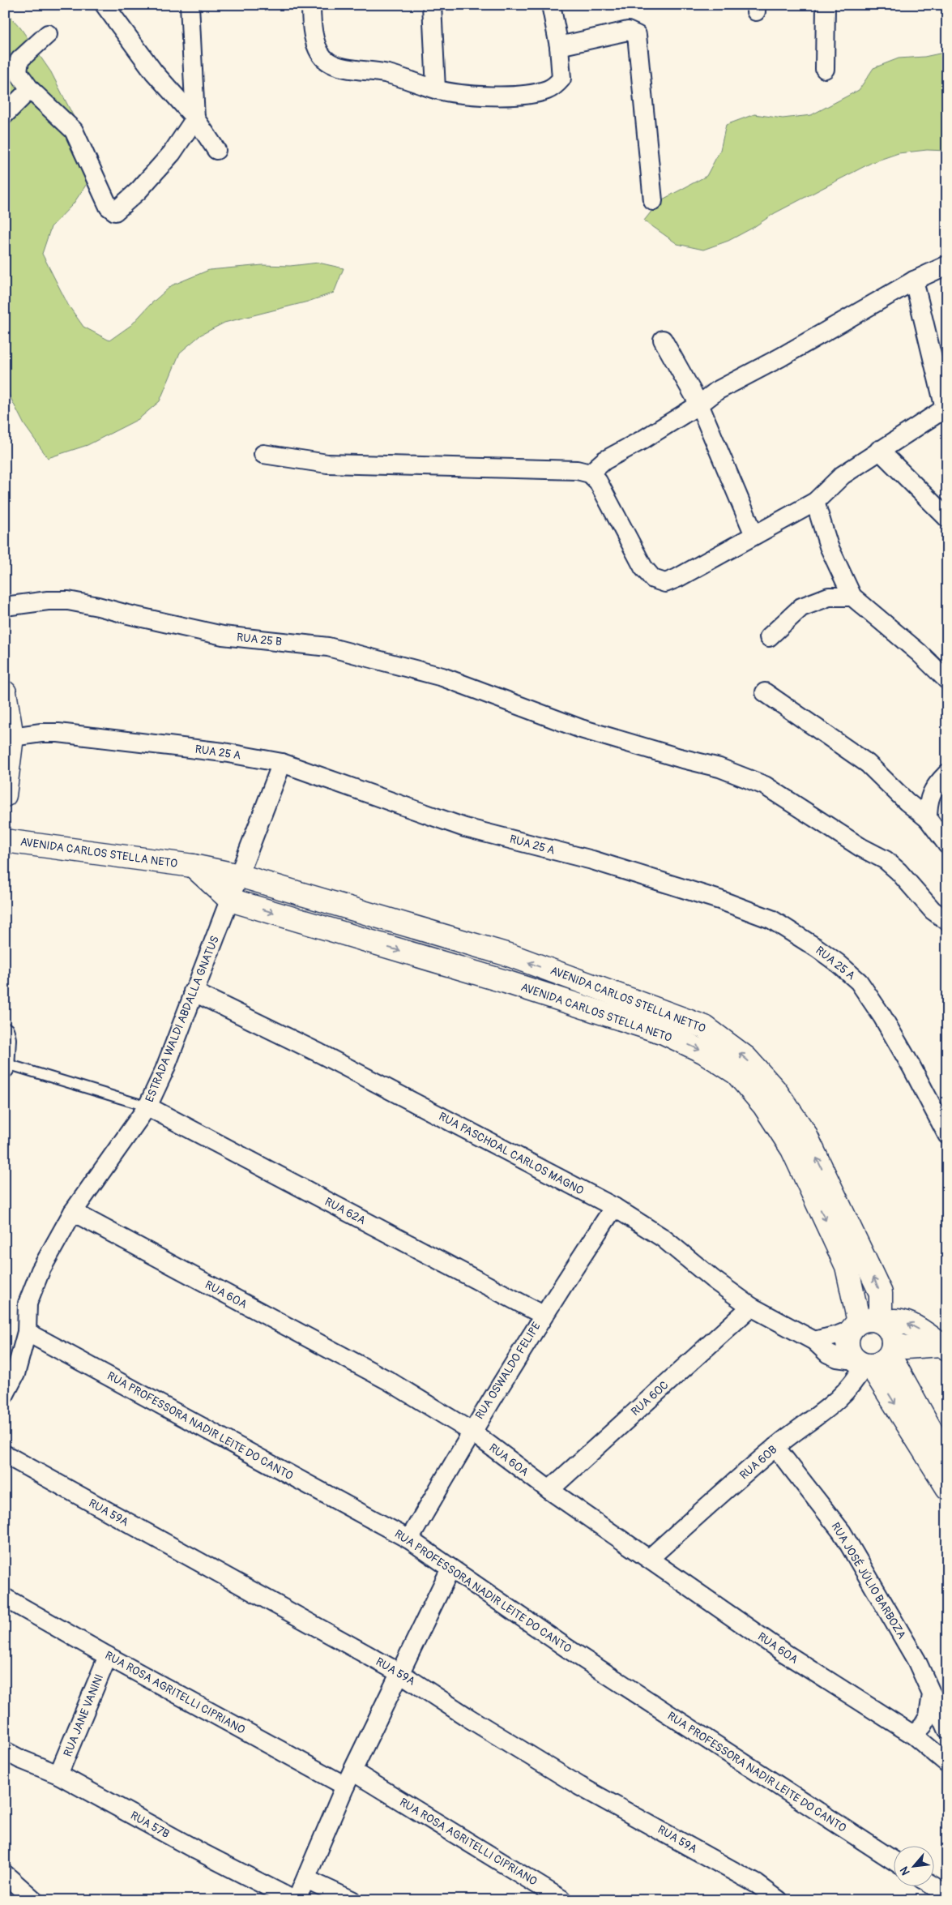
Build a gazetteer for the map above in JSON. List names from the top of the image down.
{
  "streets": {
    "street": [
      "RUA 25 B",
      "RUA 25 A",
      "AVENIDA CARLOS STELLA NETO",
      "AVENIDA CARLOS STELLA NETTO",
      "ESTRADA WALDI ABDALLA GNATUS",
      "RUA PASCHOAL CARLOS MAGNO",
      "RUA 62A",
      "RUA 60A",
      "RUA OSWALDO FELIPE",
      "RUA 60C",
      "RUA PROFESSORA NADIR LEITE DO CANTO",
      "RUA 60B",
      "RUA 59A",
      "RUA JOSÉ JÚLIO BARBOZA",
      "RUA ROSA AGRITELLI CIPRIANO",
      "RUA JANE VANINI",
      "RUA 57B"
    ]
  },
  "crossings": [
    ["RUA 25 A", "ESTRADA WALDI ABDALLA GNATUS"],
    ["AVENIDA CARLOS STELLA NETO", "AVENIDA CARLOS STELLA NETTO"],
    ["AVENIDA CARLOS STELLA NETO", "ESTRADA WALDI ABDALLA GNATUS"],
    ["AVENIDA CARLOS STELLA NETTO", "ESTRADA WALDI ABDALLA GNATUS"],
    ["ESTRADA WALDI ABDALLA GNATUS", "RUA PASCHOAL CARLOS MAGNO"],
    ["ESTRADA WALDI ABDALLA GNATUS", "RUA 62A"],
    ["ESTRADA WALDI ABDALLA GNATUS", "RUA 60A"],
    ["ESTRADA WALDI ABDALLA GNATUS", "RUA PROFESSORA NADIR LEITE DO CANTO"],
    ["RUA PASCHOAL CARLOS MAGNO", "RUA OSWALDO FELIPE"],
    ["RUA PASCHOAL CARLOS MAGNO", "RUA 60C"],
    ["RUA PASCHOAL CARLOS MAGNO", "RUA 60B"],
    ["RUA 62A", "RUA OSWALDO FELIPE"],
    ["RUA 60A", "RUA OSWALDO FELIPE"],
    ["RUA 60A", "RUA 60C"],
    ["RUA 60A", "RUA 60B"],
    ["RUA OSWALDO FELIPE", "RUA PROFESSORA NADIR LEITE DO CANTO"],
    ["RUA 60B", "RUA JOSÉ JÚLIO BARBOZA"],
    ["RUA ROSA AGRITELLI CIPRIANO", "RUA JANE VANINI"],
    ["RUA JANE VANINI", "RUA 57B"]
  ],
  "one_way": ["AVENIDA CARLOS STELLA NETO", "AVENIDA CARLOS STELLA NETTO"],
  "north": "bottom left"
}
